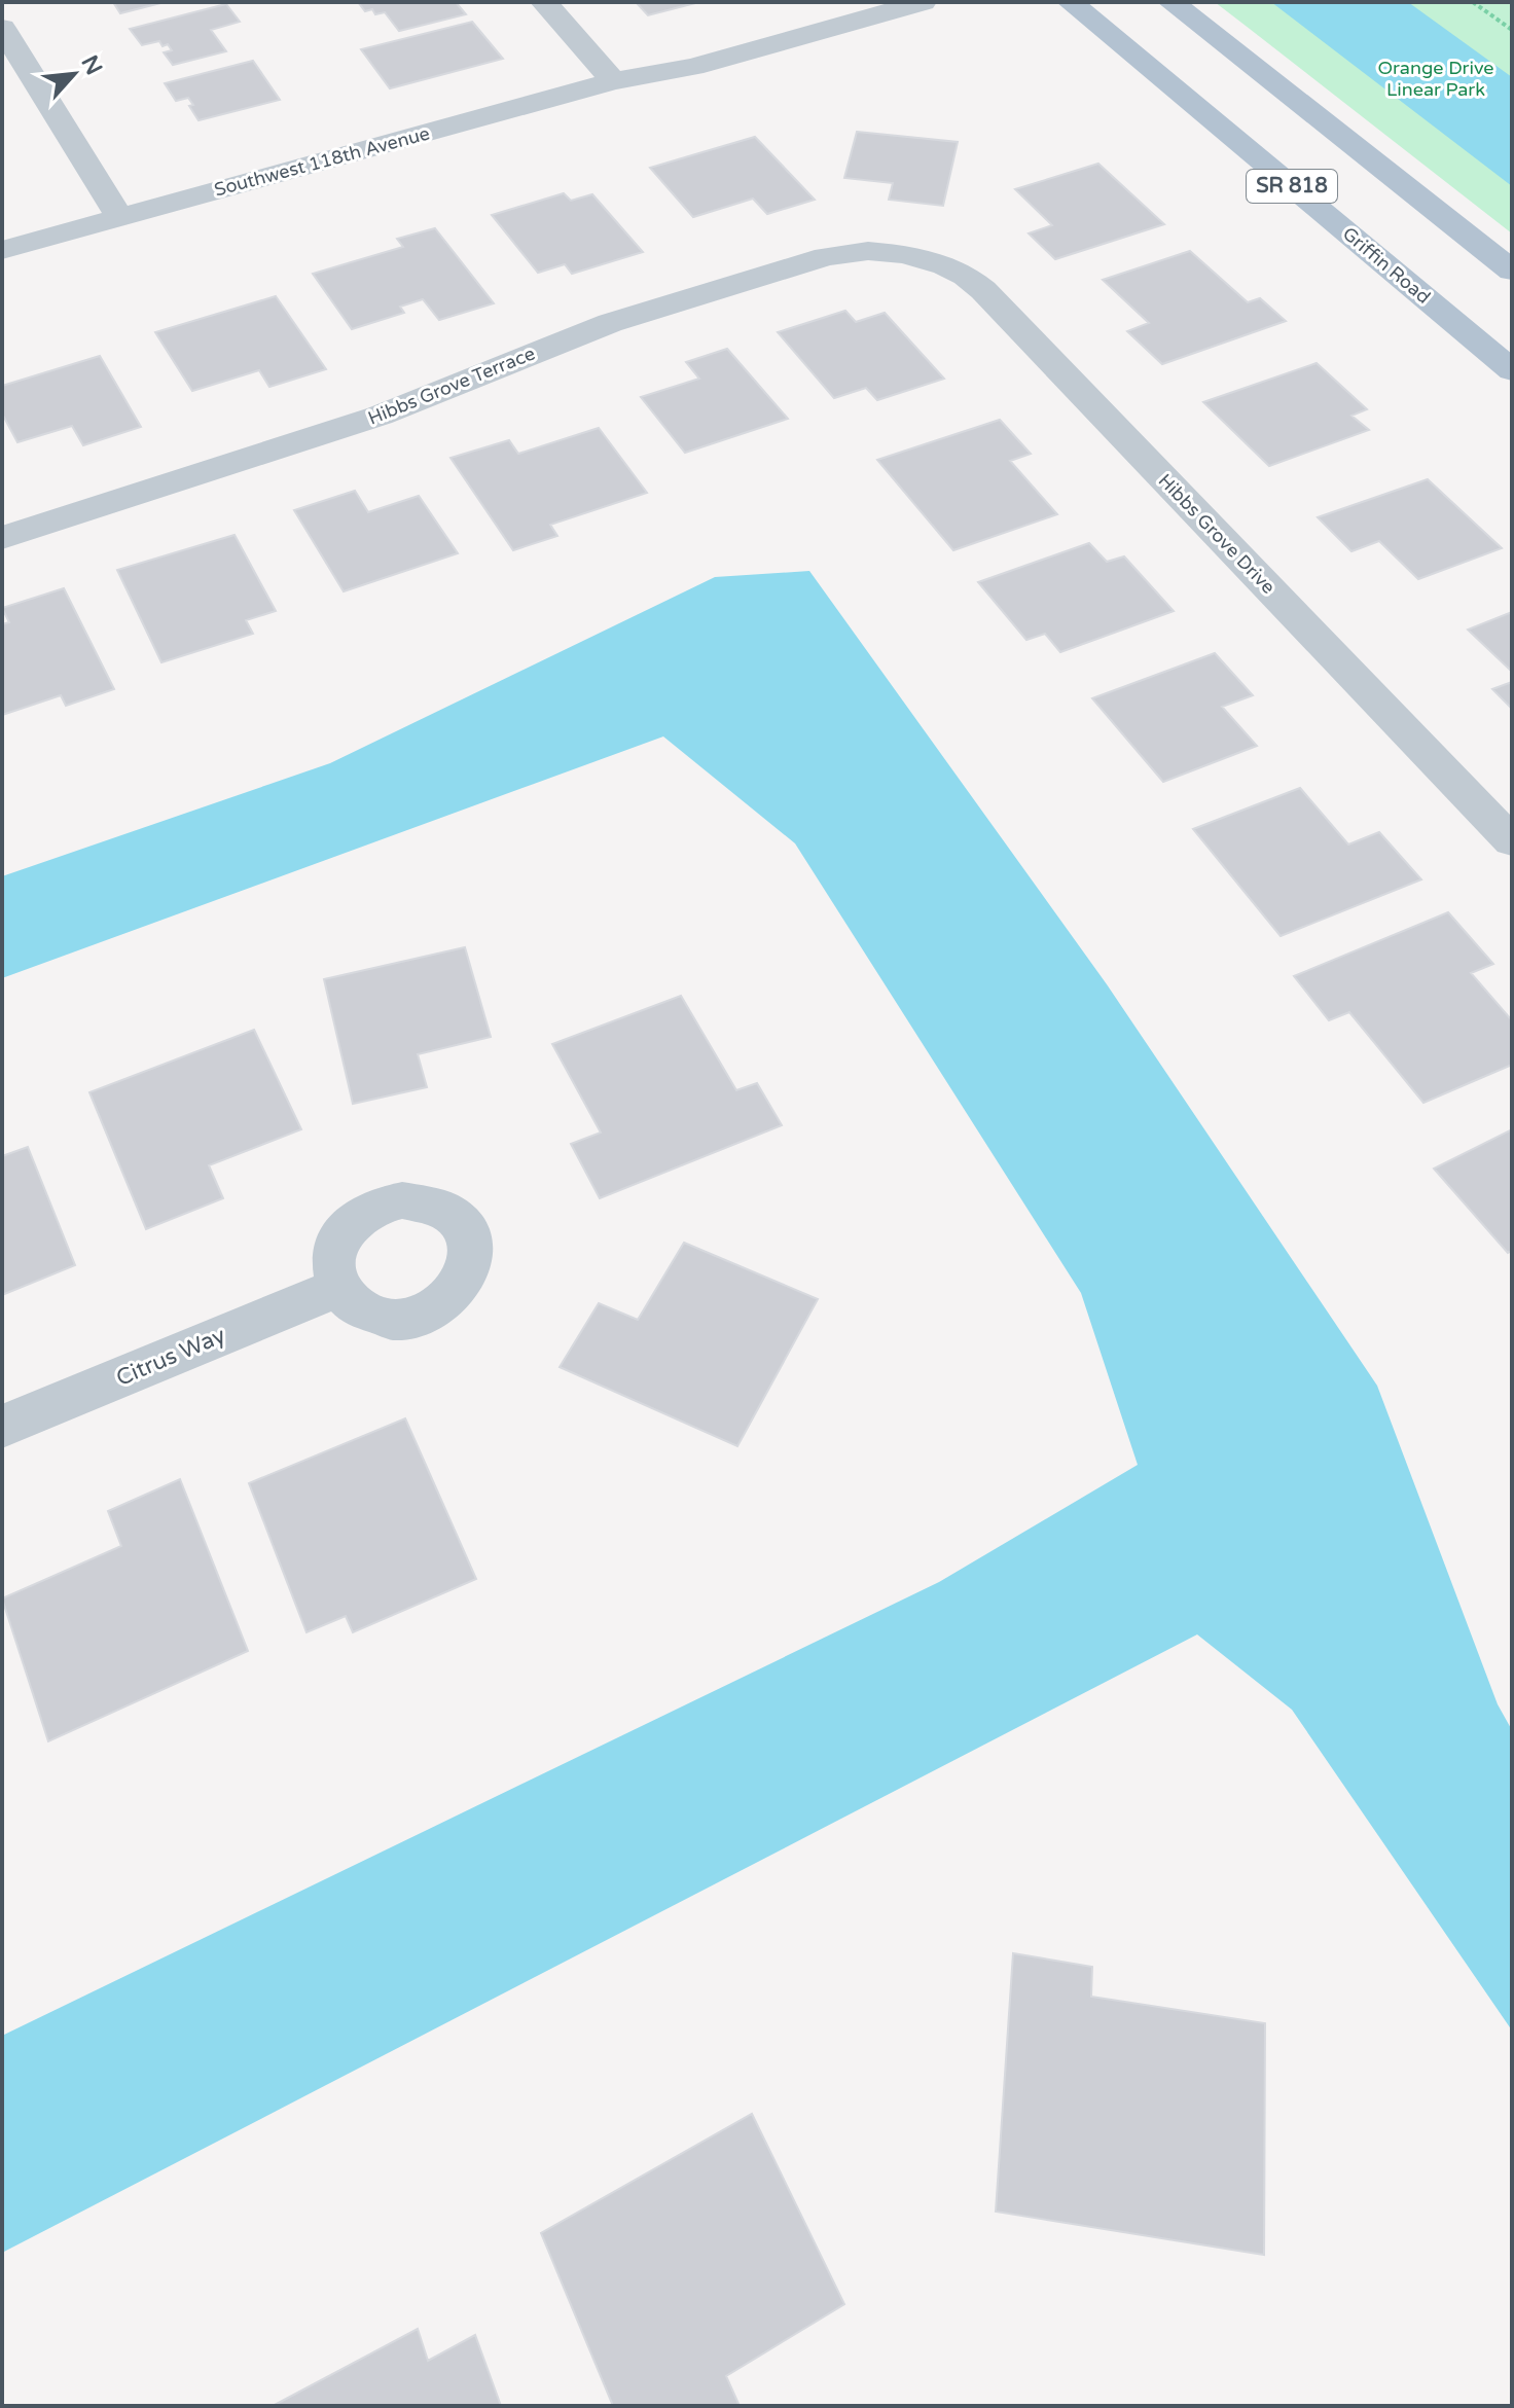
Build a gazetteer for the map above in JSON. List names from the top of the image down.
{
  "streets": {
    "main road": ["SR 818", "Griffin Road"],
    "street": [
      "Southwest 118th Avenue",
      "Hibbs Grove Terrace",
      "Hibbs Grove Drive",
      "Citrus Way"
    ]
  },
  "crossings": [
    ["Hibbs Grove Terrace", "Hibbs Grove Drive"]
  ],
  "parks": ["Orange Drive Linear Park"],
  "north": "top right"
}
